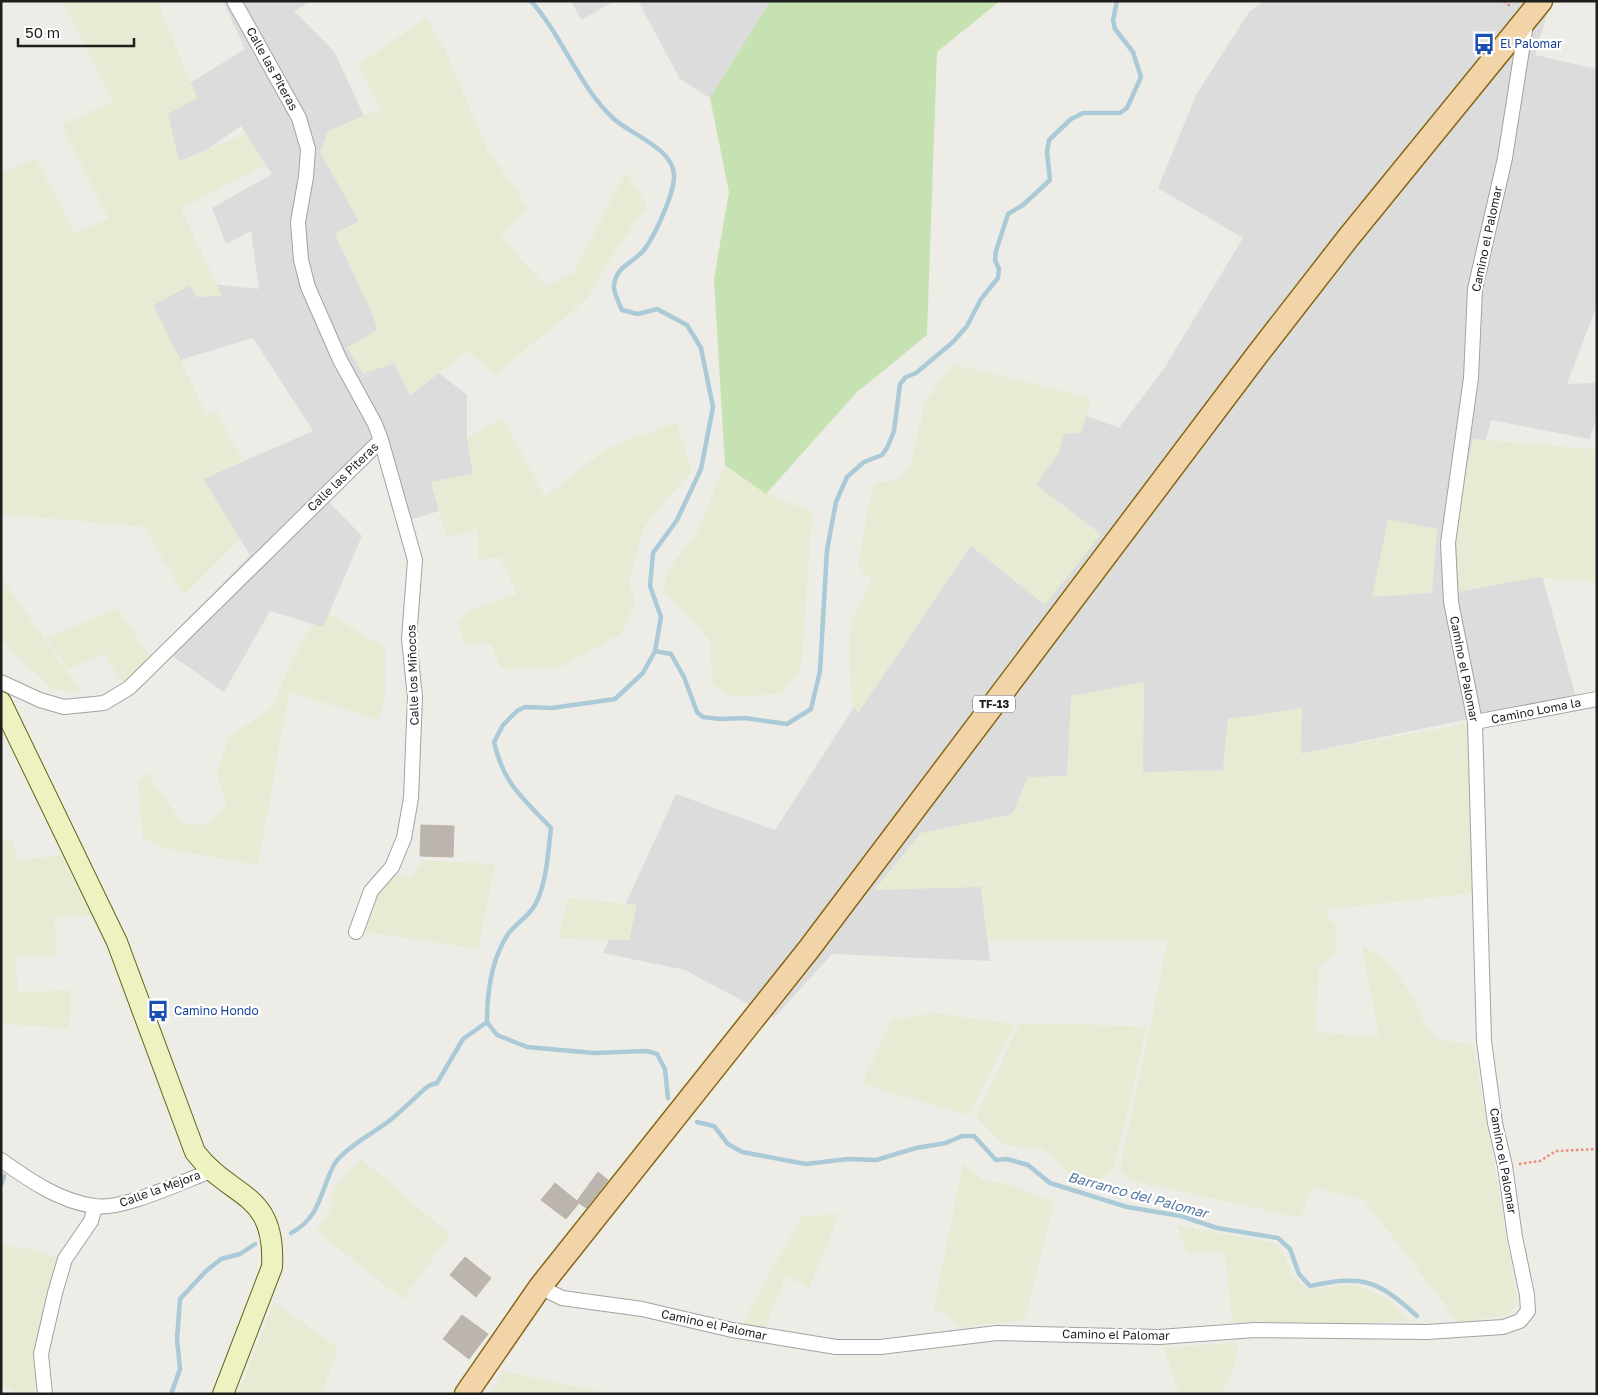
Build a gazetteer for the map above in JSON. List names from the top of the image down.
{
  "streets": {
    "main road": ["TF-13"],
    "street": [
      "Calle las Piteras",
      "Camino el Palomar",
      "Calle los Miñocos",
      "Camino Loma la",
      "Calle la Mejora"
    ]
  },
  "crossings": [
    ["Calle las Piteras", "Calle los Miñocos"],
    ["Camino el Palomar", "TF-13"],
    ["Camino el Palomar", "Camino Loma la"]
  ],
  "water": ["Barranco del Palomar"],
  "places": {
    "bus stop": ["El Palomar", "Camino Hondo"]
  },
  "scale_bar": "50 m"
}
